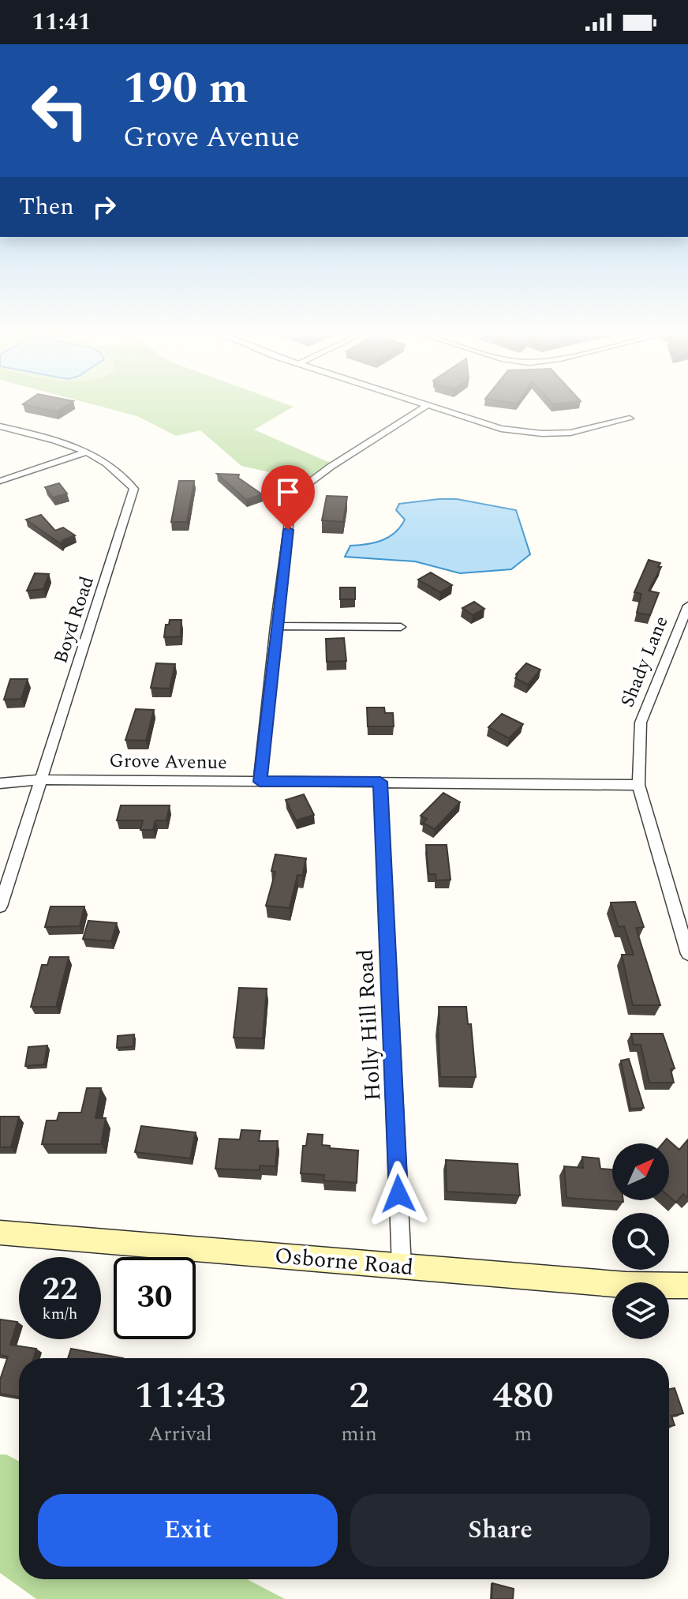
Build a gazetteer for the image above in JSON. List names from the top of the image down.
{
  "streets": {
    "street": [
      "Boyd Road",
      "Shady Lane",
      "Grove Avenue",
      "Holly Hill Road",
      "Osborne Road"
    ]
  },
  "crossings": [
    ["Boyd Road", "Grove Avenue"],
    ["Shady Lane", "Grove Avenue"],
    ["Grove Avenue", "Holly Hill Road"],
    ["Holly Hill Road", "Osborne Road"]
  ],
  "north": "top right",
  "page": {
    "status": "11:41",
    "turn": ["190 m", "Grove Avenue"],
    "then": "Then",
    "speed": "22 km/h",
    "limit": "30",
    "eta": [
      "11:43",
      "Arrival",
      "2",
      "min",
      "480",
      "m"
    ],
    "buttons": ["Exit", "Share"]
  }
}
